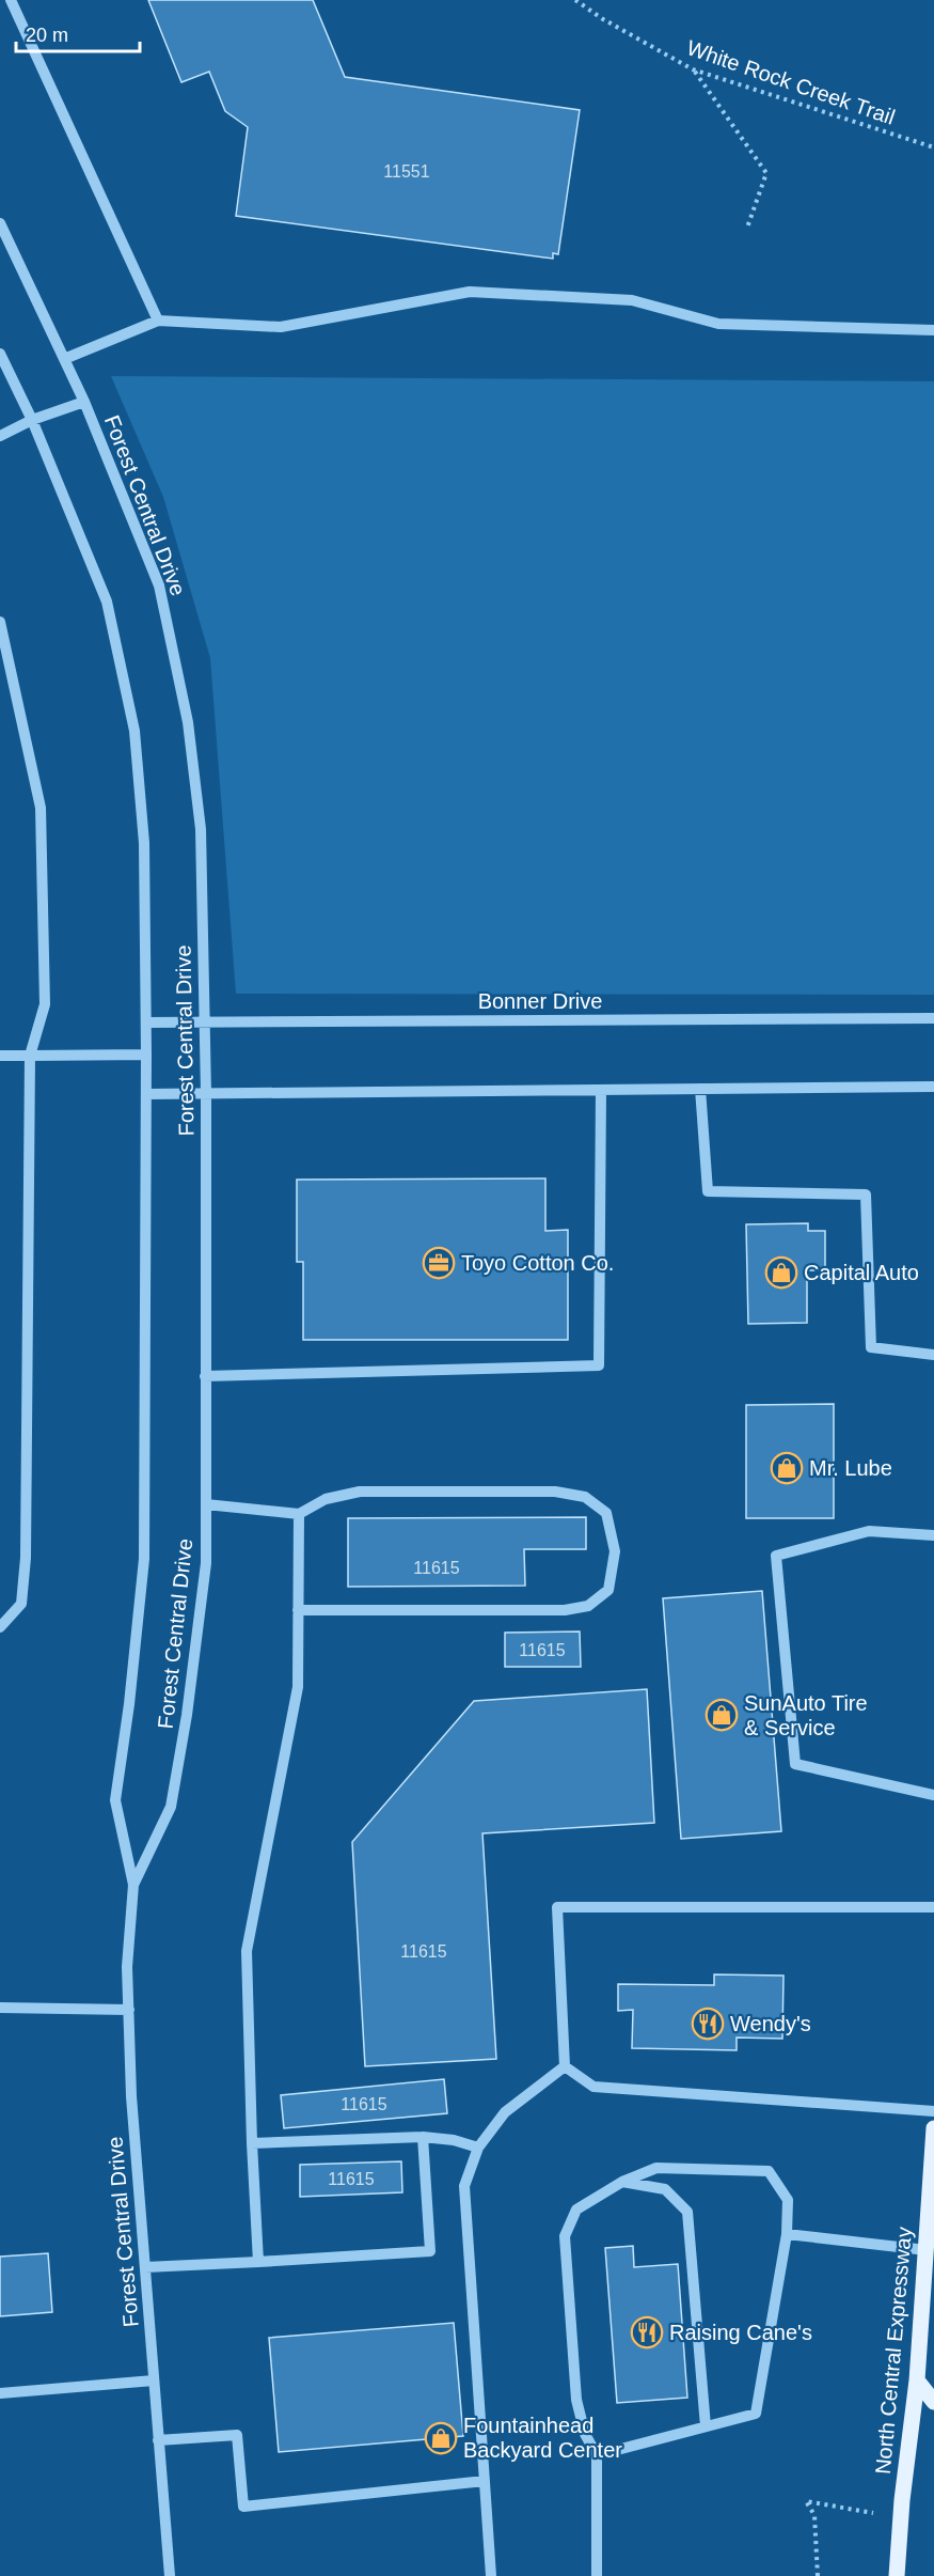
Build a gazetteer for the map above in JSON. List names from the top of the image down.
{
  "streets": {
    "main road": ["North Central Expressway"],
    "street": ["Forest Central Drive", "Bonner Drive"],
    "path": ["White Rock Creek Trail"]
  },
  "crossings": [
    ["Forest Central Drive", "Bonner Drive"]
  ],
  "places": {
    "office": ["Toyo Cotton Co."],
    "shop": [
      "Capital Auto",
      "Mr. Lube",
      "SunAuto Tire & Service",
      "Fountainhead Backyard Center"
    ],
    "restaurant": ["Wendy's", "Raising Cane's"]
  },
  "house_numbers": [
    "11551",
    "11615",
    "11615",
    "11615",
    "11615",
    "11615"
  ],
  "scale_bar": "20 m"
}
